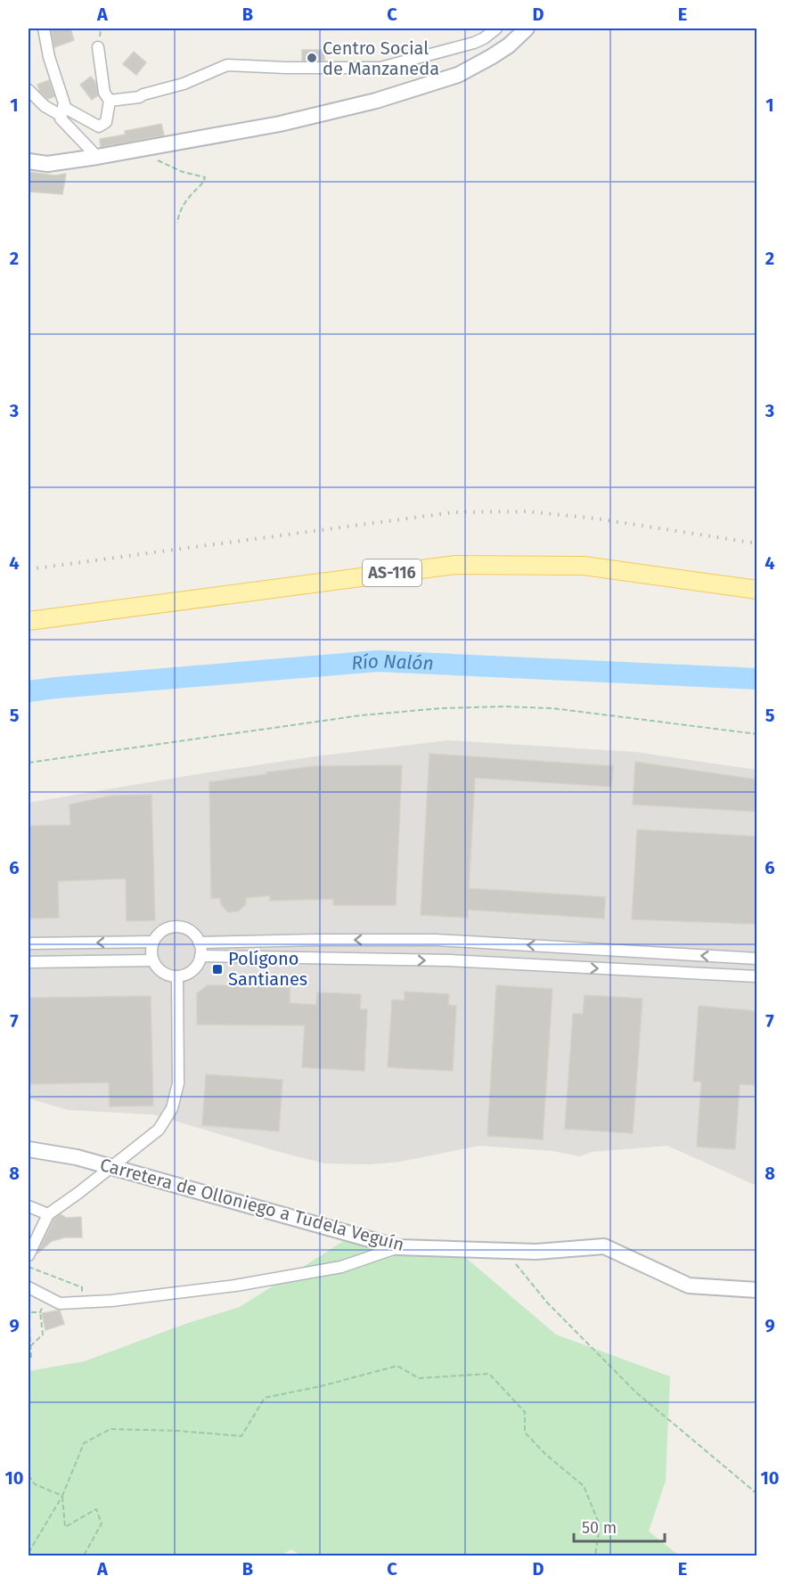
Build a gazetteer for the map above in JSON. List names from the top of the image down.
{
  "streets": {
    "main road": ["AS-116"],
    "street": ["Carretera de Olloniego a Tudela Veguín"]
  },
  "water": ["Río Nalón"],
  "places": {
    "other": ["Centro Social de Manzaneda"],
    "transit": ["Polígono Santianes"]
  },
  "scale_bar": "50 m",
  "grid": {
    "columns": [
      "A",
      "B",
      "C",
      "D",
      "E"
    ],
    "rows": [
      "1",
      "2",
      "3",
      "4",
      "5",
      "6",
      "7",
      "8",
      "9",
      "10"
    ]
  }
}
